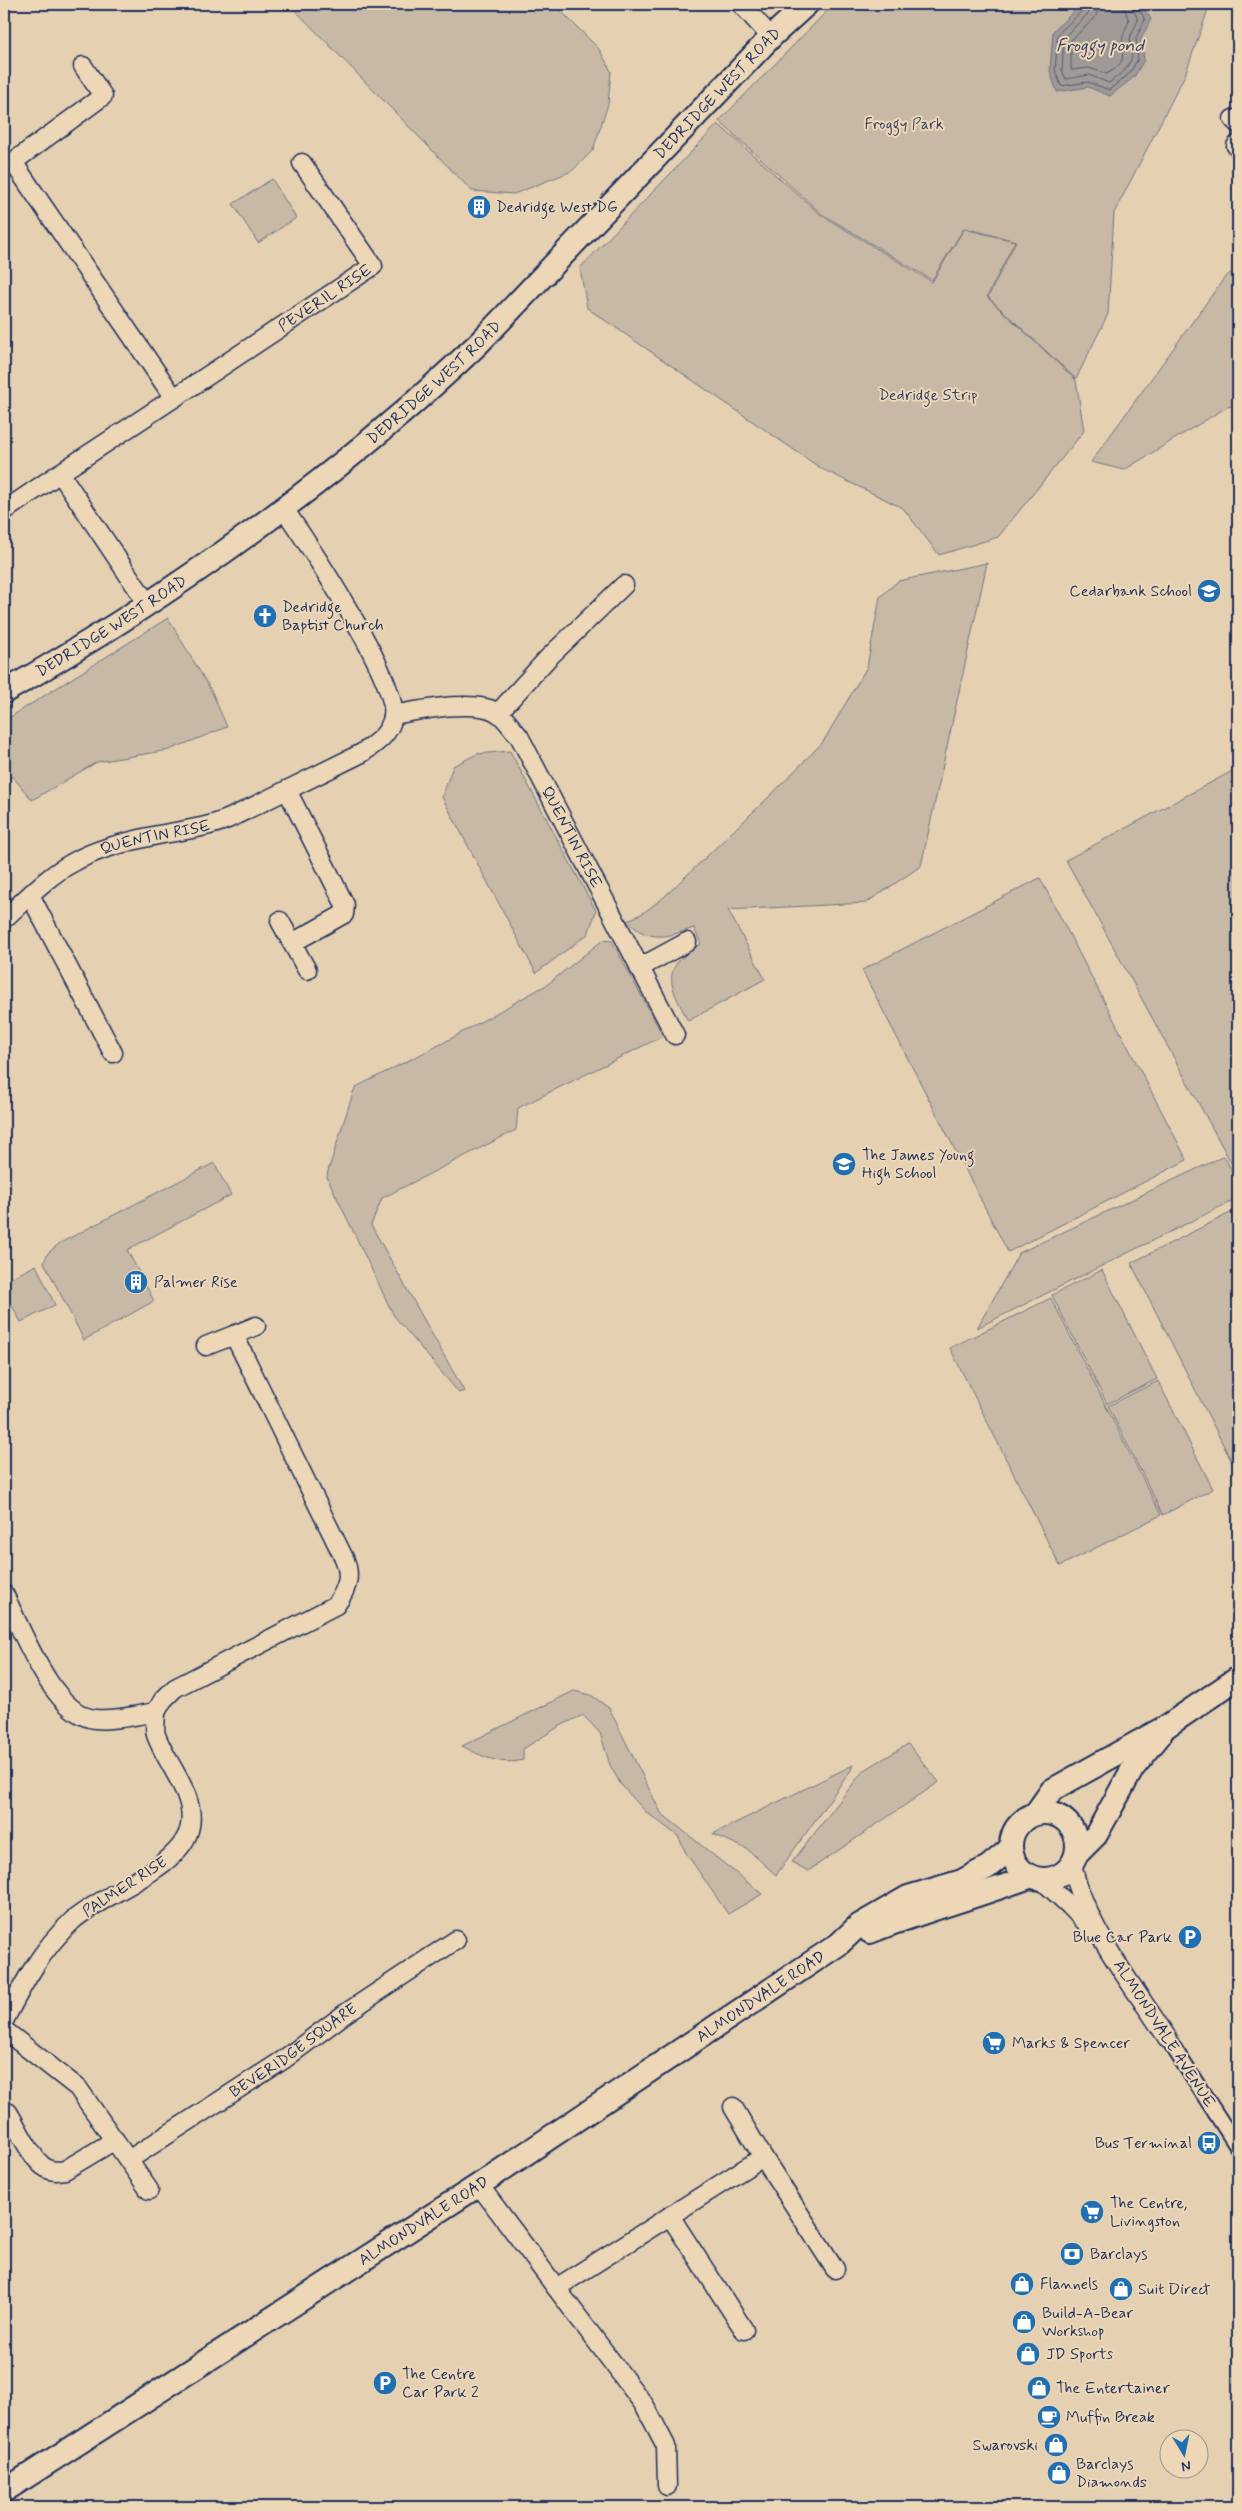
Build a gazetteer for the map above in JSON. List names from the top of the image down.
{
  "streets": {
    "street": [
      "DEDRIDGE WEST ROAD",
      "PEVERIL RISE",
      "QUENTIN RISE",
      "PALMER RISE",
      "ALMONDVALE ROAD",
      "ALMONDVALE AVENUE",
      "BEVERIDGE SQUARE"
    ]
  },
  "crossings": [
    ["ALMONDVALE ROAD", "ALMONDVALE AVENUE"]
  ],
  "water": ["Froggy pond"],
  "parks": ["Froggy Park", "Dedridge Strip"],
  "places": {
    "building": ["Dedridge West DG", "Palmer Rise"],
    "school or university": ["Cedarbank School", "The James Young High School"],
    "church": ["Dedridge Baptist Church"],
    "parking": ["Blue Car Park", "The Centre Car Park 2"],
    "supermarket": ["Marks & Spencer", "The Centre, Livingston"],
    "bus stop": ["Bus Terminal"],
    "bank": ["Barclays"],
    "shop": [
      "Flannels",
      "Suit Direct",
      "Build-A-Bear Workshop",
      "JD Sports",
      "The Entertainer",
      "Swarovski",
      "Barclays Diamonds"
    ],
    "cafe": ["Muffin Break"]
  },
  "north": "bottom"
}
